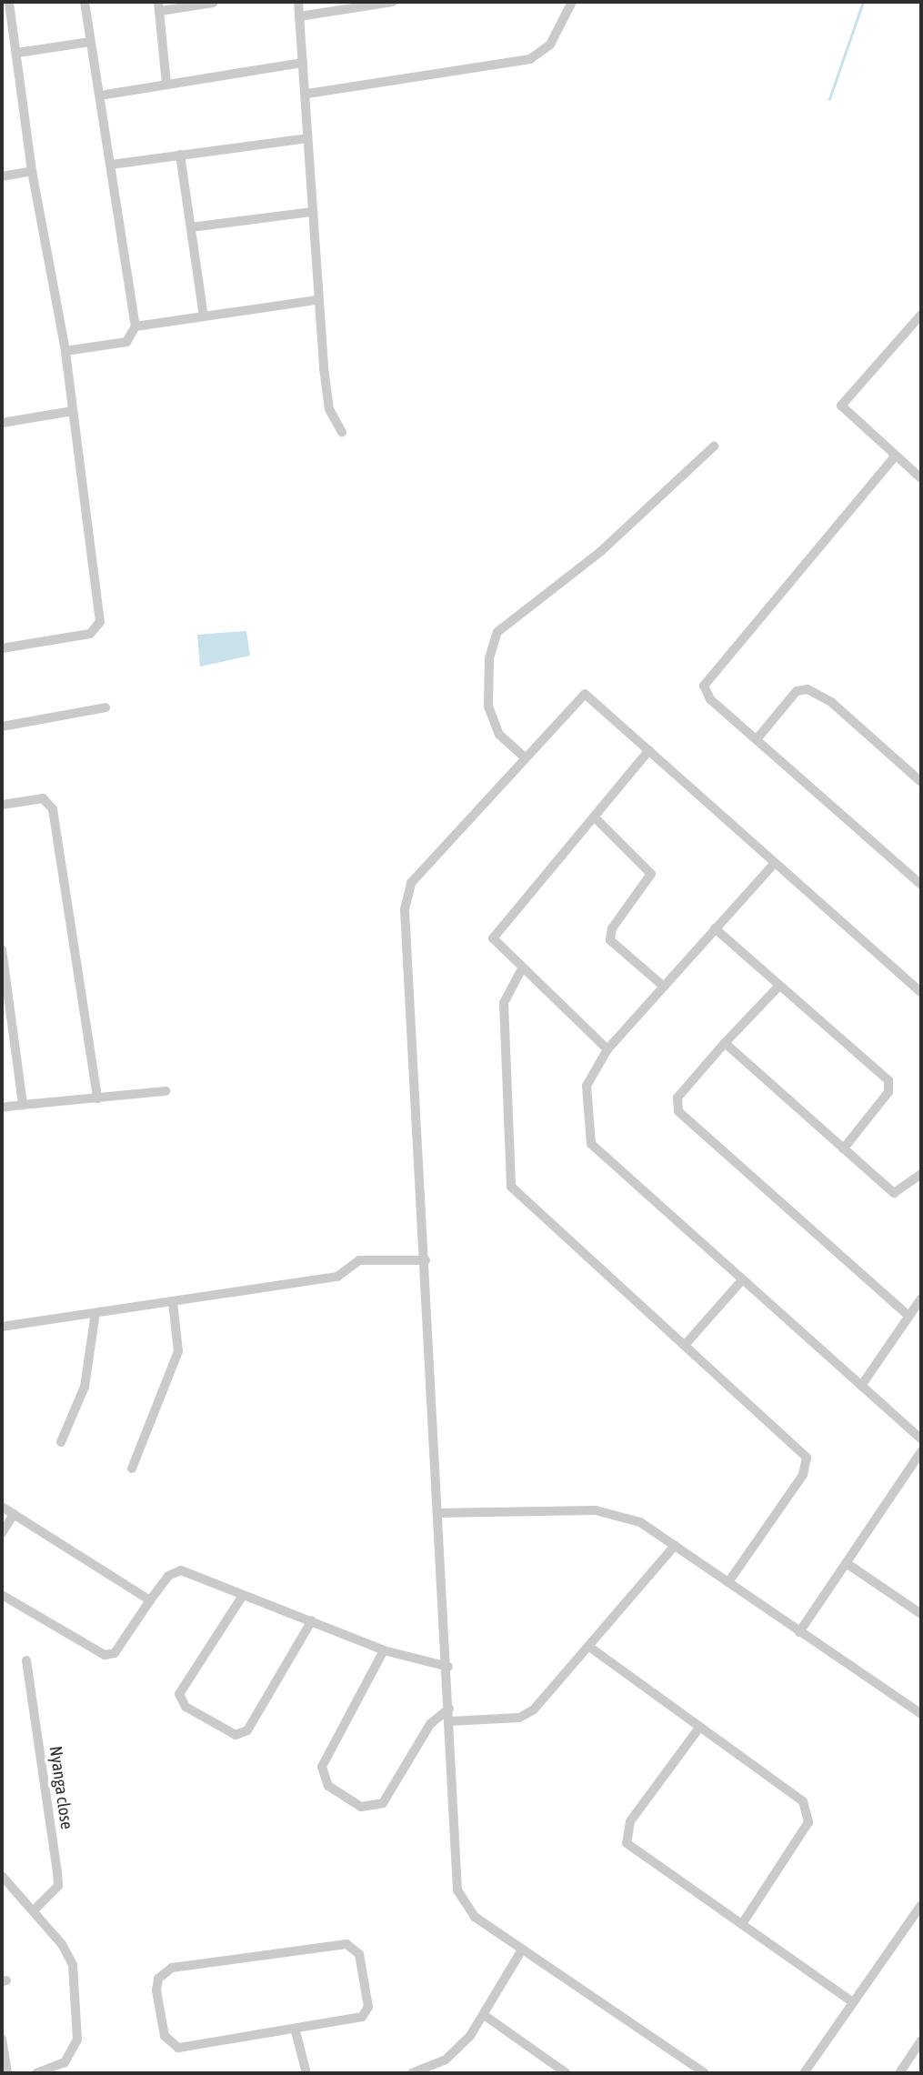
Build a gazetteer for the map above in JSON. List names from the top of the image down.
{
  "streets": {
    "street": ["Nyanga close"]
  }
}
